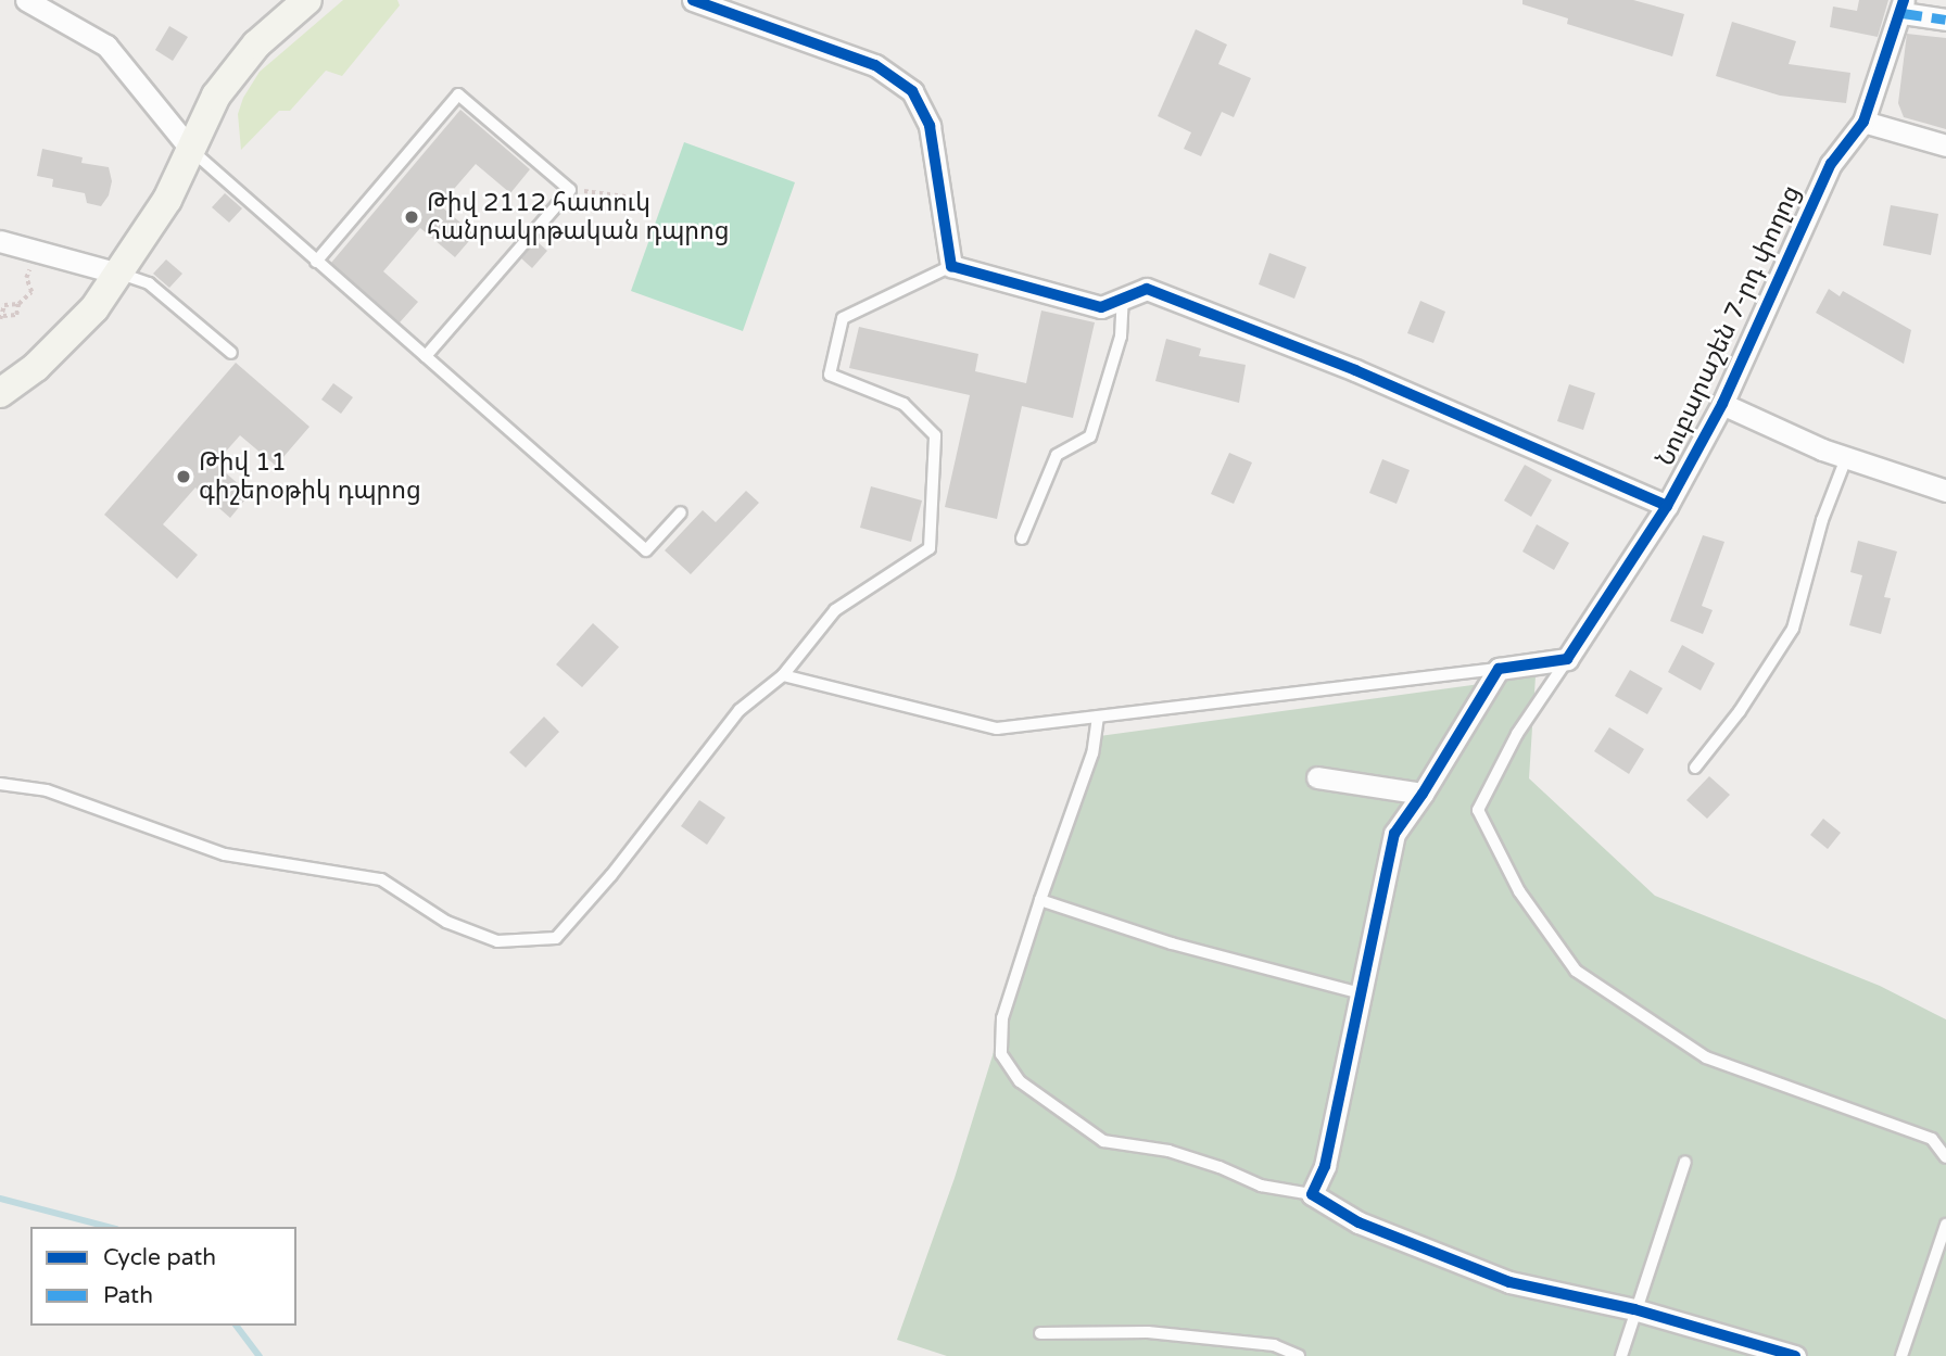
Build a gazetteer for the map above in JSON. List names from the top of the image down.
{
  "streets": {
    "street": ["Նուբարաշեն 7-րդ փողոց"]
  },
  "places": ["Թիվ 2112 հատուկ հանրակրթական դպրոց", "Թիվ 11 գիշերօթիկ դպրոց"],
  "legend": ["Cycle path", "Path"]
}
